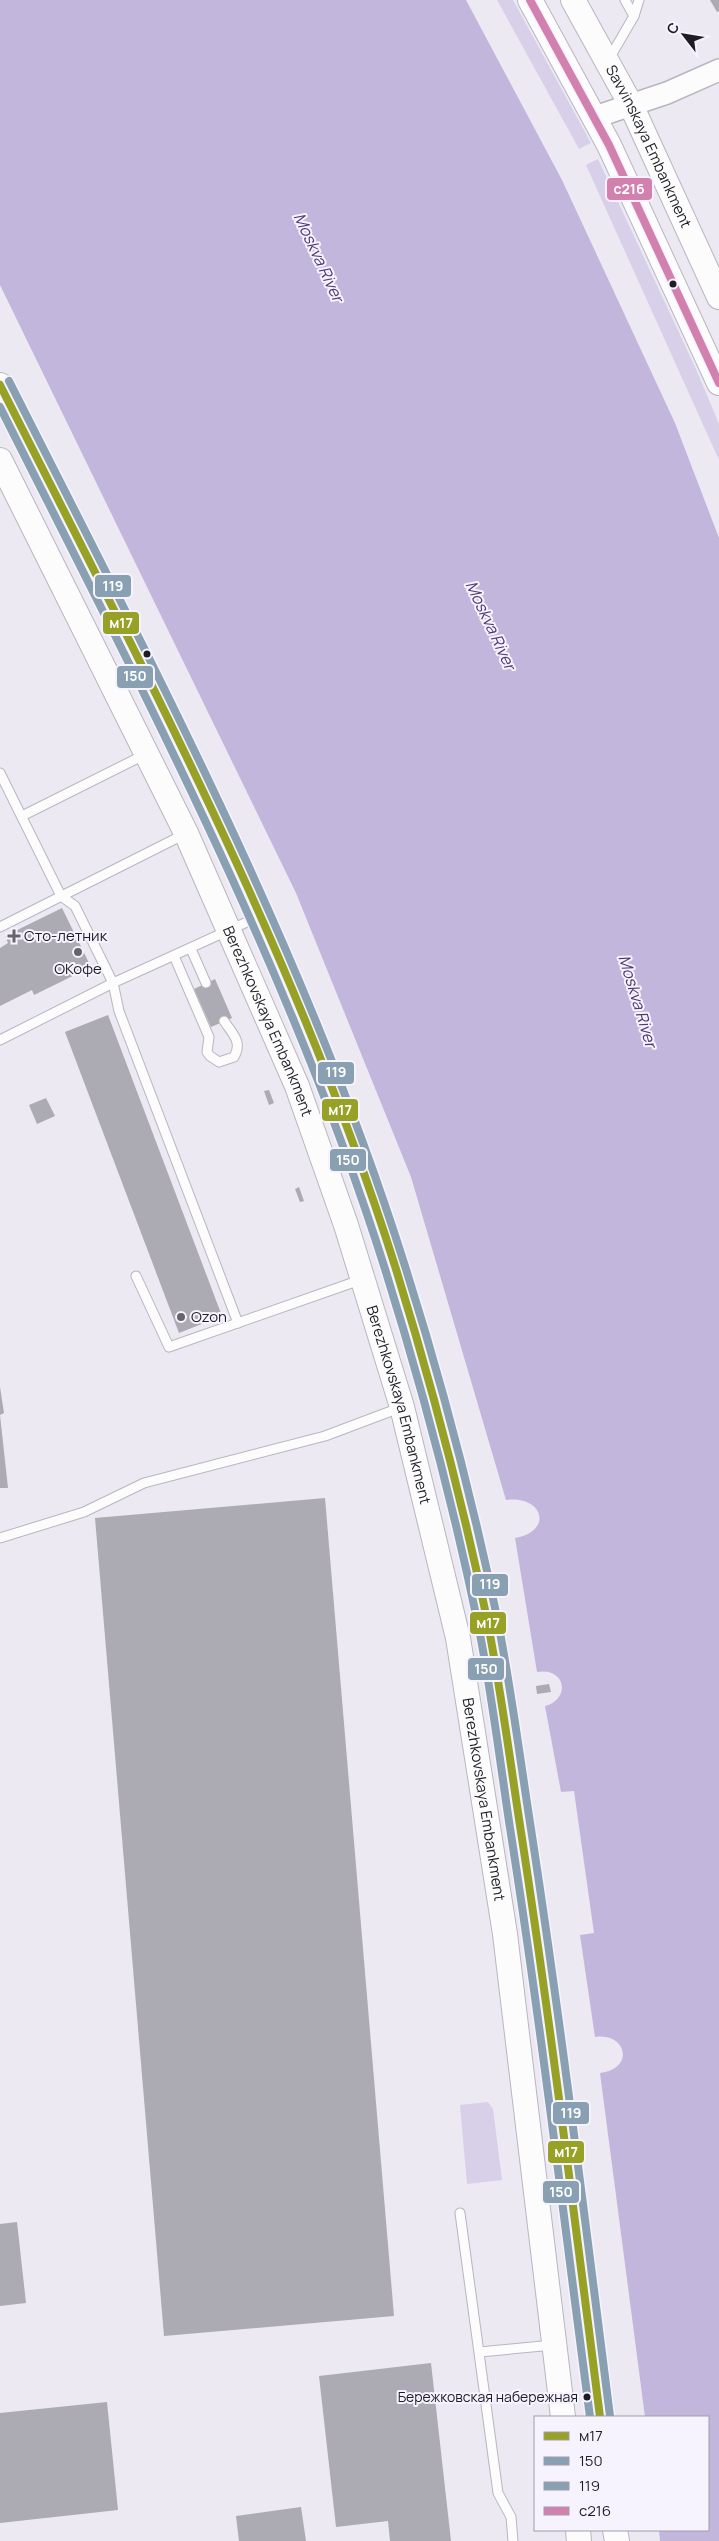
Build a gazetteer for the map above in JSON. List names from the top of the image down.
{
  "streets": {
    "main road": ["Savvinskaya Embankment", "Berezhkovskaya Embankment"]
  },
  "water": ["Moskva River"],
  "places": {
    "health": ["Сто-летник"],
    "other": ["ОКофе", "Ozon", "Бережковская набережная"]
  },
  "lines": [
    "transit line с216",
    "transit line 119",
    "transit line м17",
    "transit line 150"
  ],
  "legend": [
    "м17",
    "150",
    "119",
    "с216"
  ],
  "north": "top left"
}
